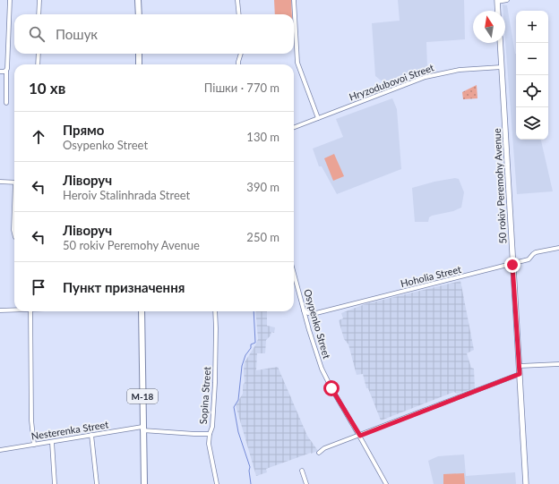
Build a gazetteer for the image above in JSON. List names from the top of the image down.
{
  "streets": {
    "highway": ["М-18"],
    "main road": ["50 rokiv Peremohy Avenue"],
    "street": [
      "Hryzodubovoi Street",
      "Hoholia Street",
      "Osypenko Street",
      "Sopina Street",
      "Nesterenka Street"
    ]
  },
  "crossings": [
    ["Hryzodubovoi Street", "50 rokiv Peremohy Avenue"],
    ["50 rokiv Peremohy Avenue", "Hoholia Street"],
    ["Hoholia Street", "Osypenko Street"],
    ["Sopina Street", "Nesterenka Street"],
    ["М-18", "Nesterenka Street"]
  ],
  "north": "top",
  "page": {
    "map_buttons": ["+", "−"],
    "search": "Пошук",
    "heading": ["10 хв", "Пішки · 770 m"],
    "list": [
      ["Прямо", "Osypenko Street", "130 m"],
      ["Ліворуч", "Heroiv Stalinhrada Street", "390 m"],
      ["Ліворуч", "50 rokiv Peremohy Avenue", "250 m"],
      "Пункт призначення"
    ]
  }
}
